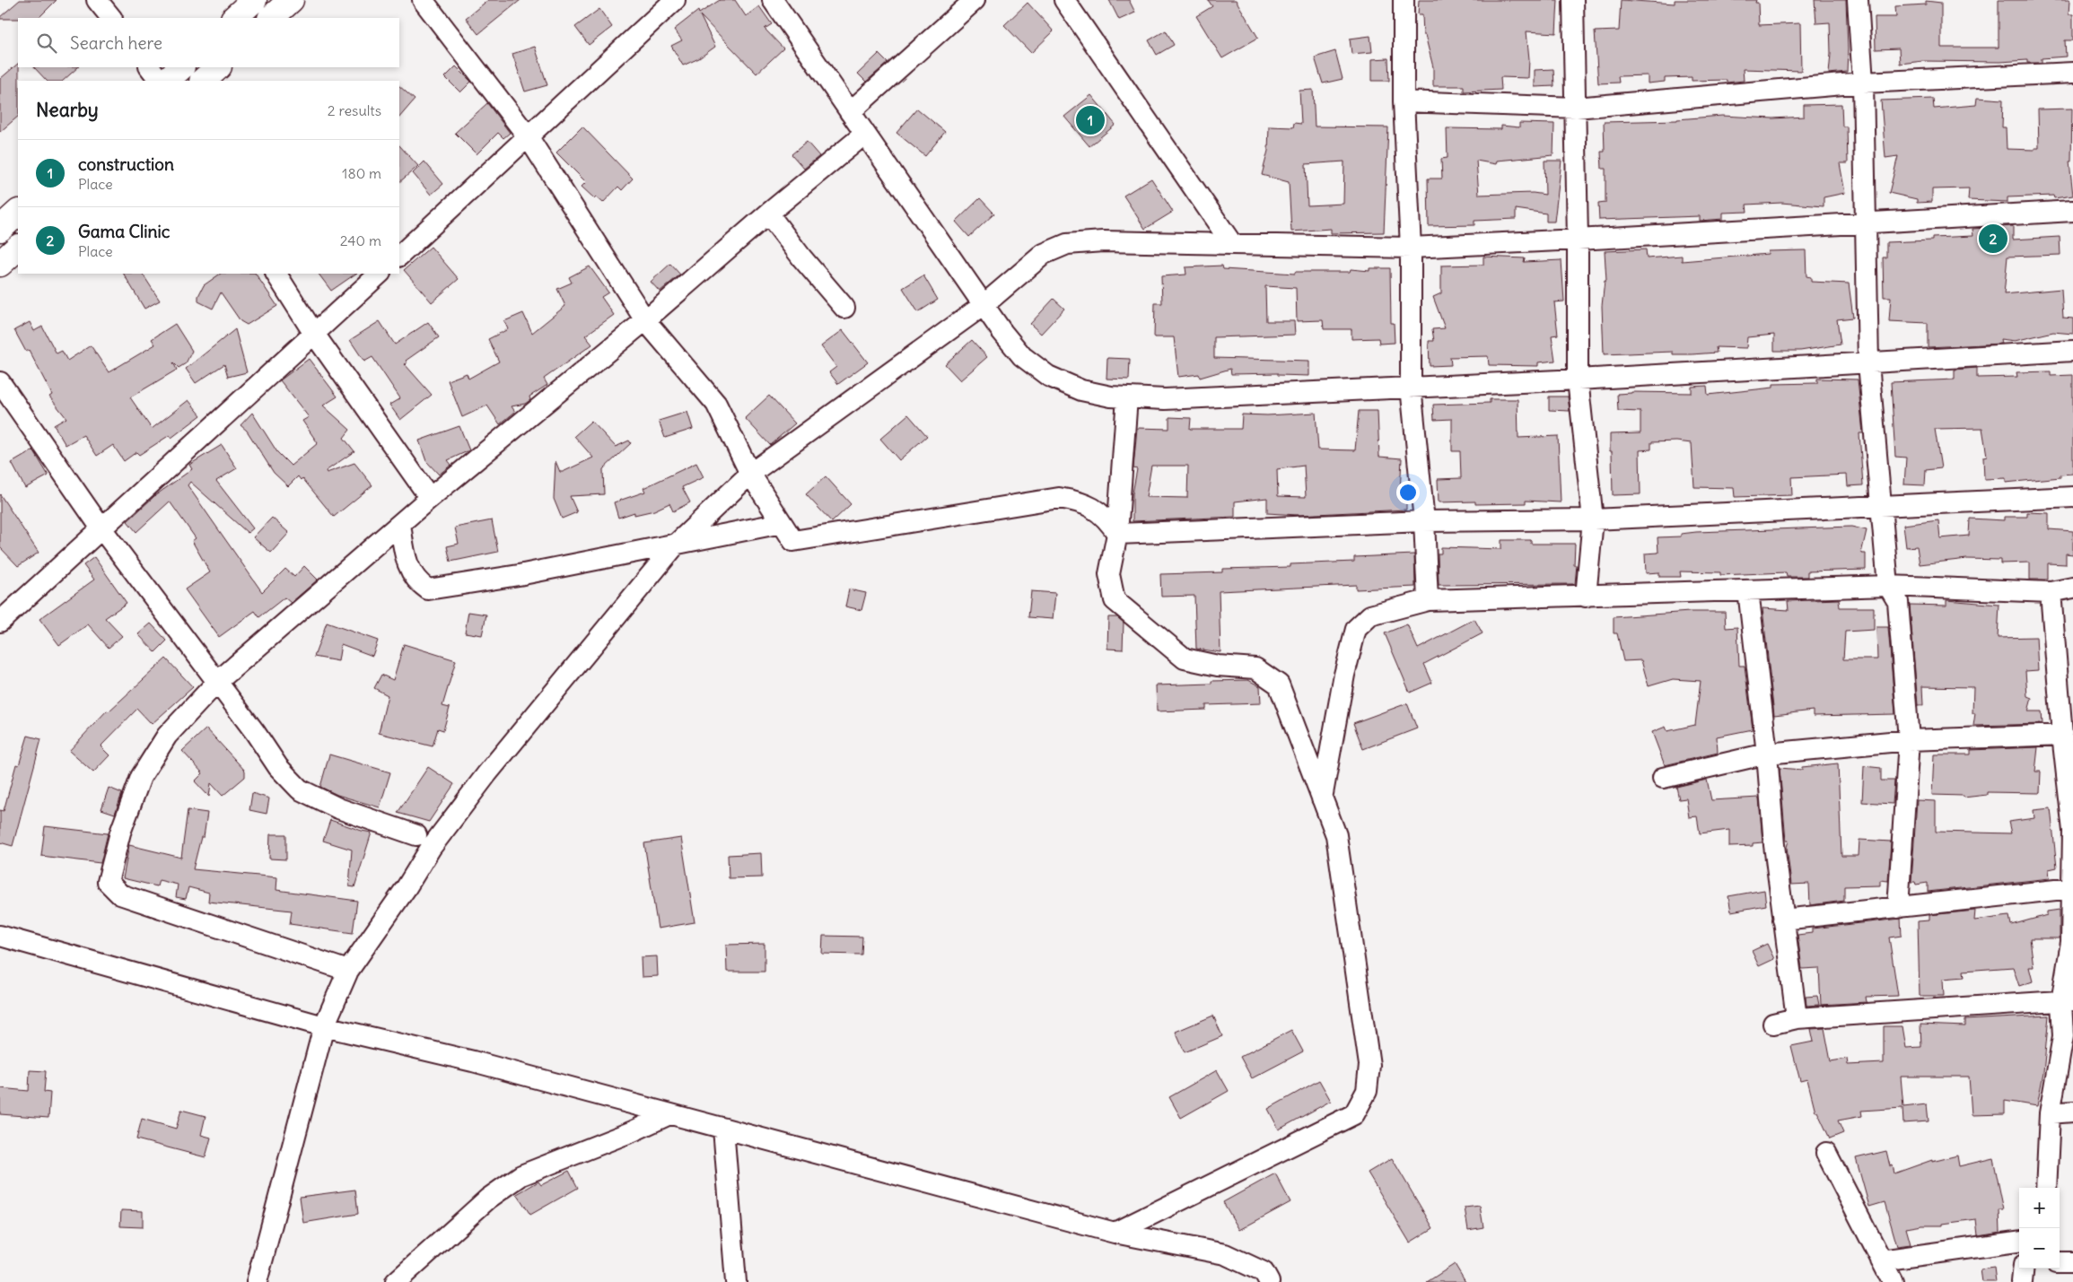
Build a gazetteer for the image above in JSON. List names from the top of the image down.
{
  "page": {
    "search": "Search here",
    "heading": ["Nearby", "2 results"],
    "pins": ["1", "2"],
    "list": [
      {
        "mark": "1",
        "name": "construction",
        "note": "Place",
        "value": "180 m"
      },
      {
        "mark": "2",
        "name": "Gama Clinic",
        "note": "Place",
        "value": "240 m"
      }
    ],
    "map_buttons": ["+", "−"]
  }
}
